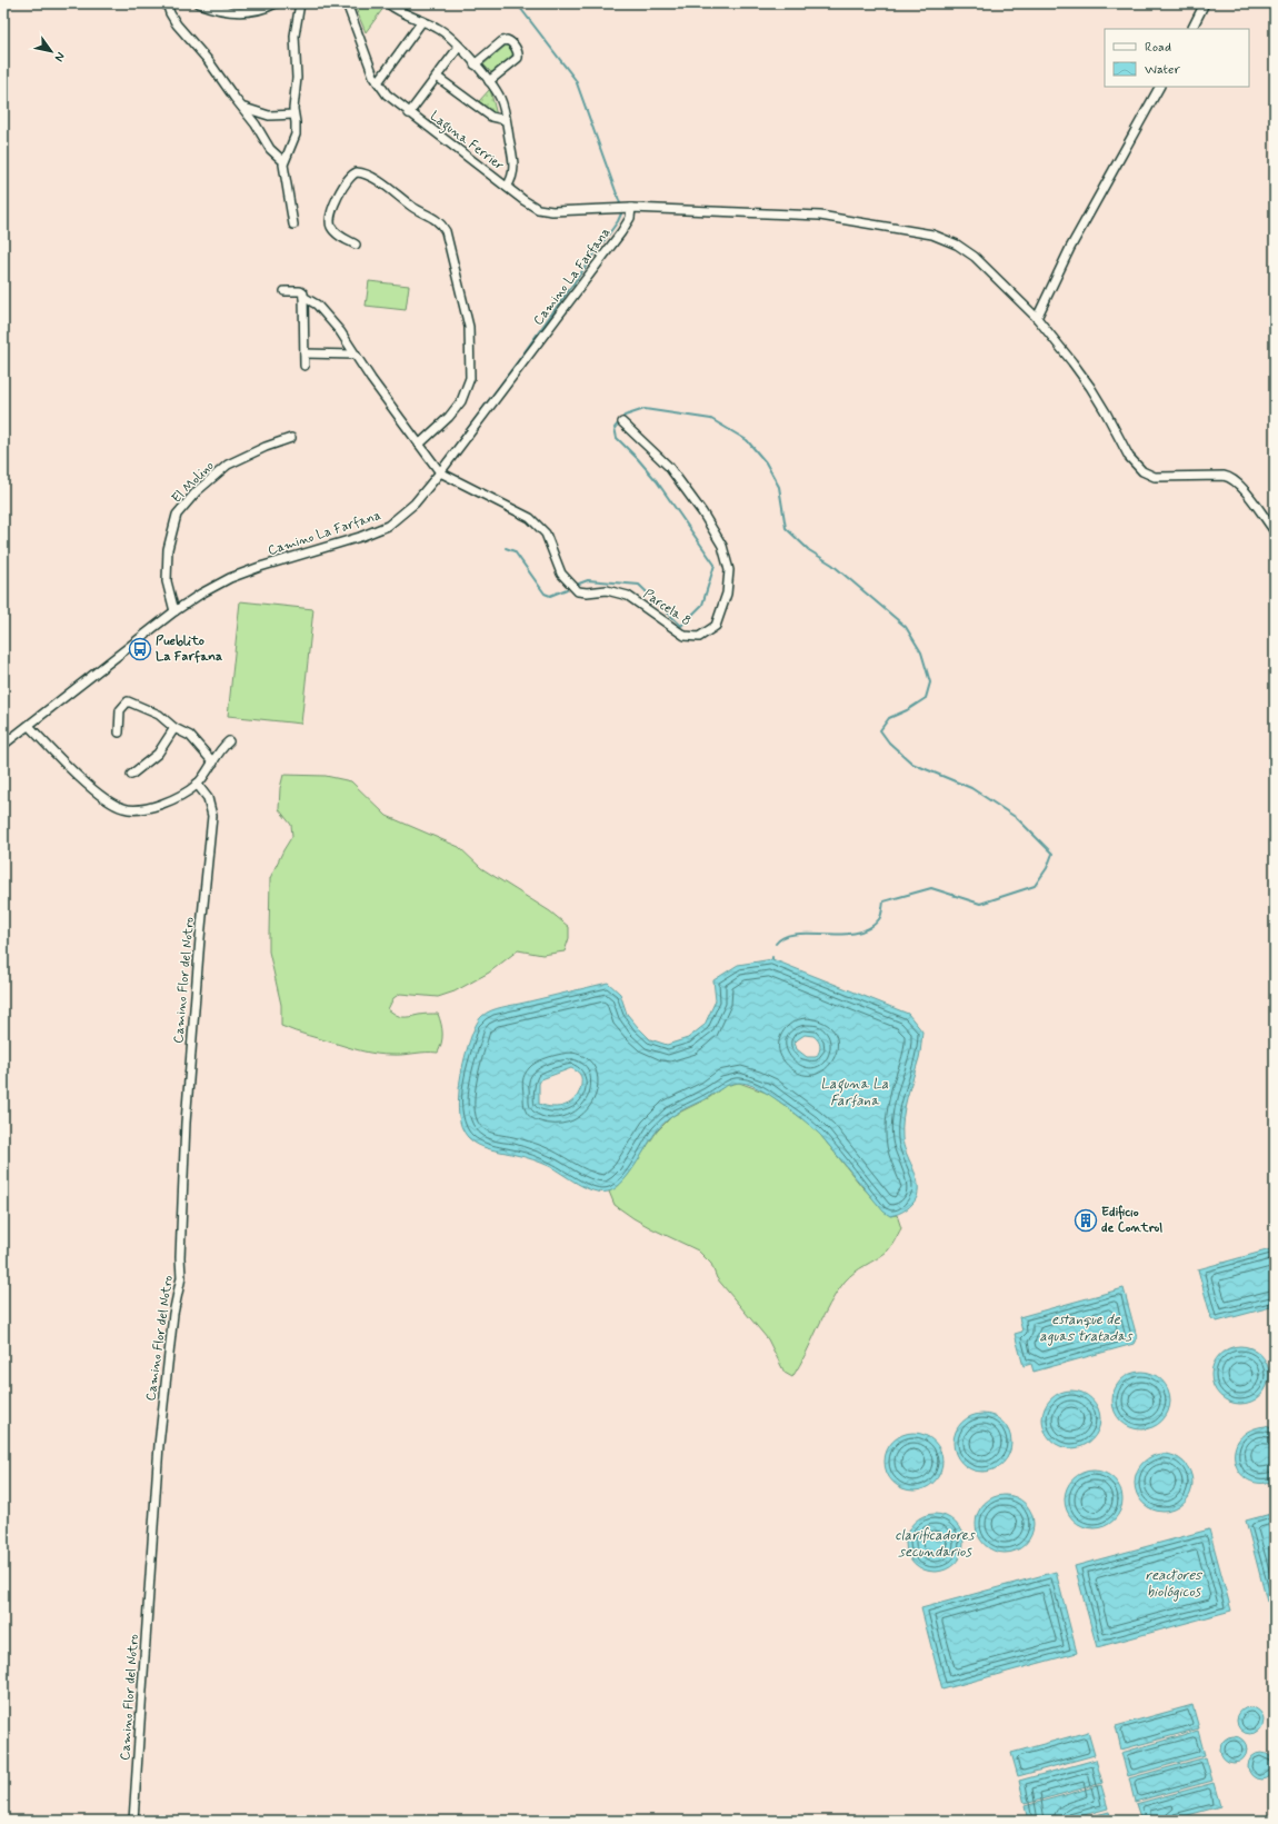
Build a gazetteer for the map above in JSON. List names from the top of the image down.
{
  "streets": {
    "street": [
      "Laguna Ferrier",
      "Camino La Farfana",
      "El Molino",
      "Parcela 8",
      "Camino Flor del Notro"
    ]
  },
  "crossings": [
    ["Laguna Ferrier", "Camino La Farfana"],
    ["Camino La Farfana", "El Molino"],
    ["Camino La Farfana", "Parcela 8"]
  ],
  "water": [
    "Laguna La Farfana",
    "estanque de aguas tratadas",
    "clarificadores secundarios",
    "reactores biológicos"
  ],
  "places": {
    "bus stop": ["Pueblito La Farfana"],
    "building": ["Edificio de Control"]
  },
  "legend": ["Road", "Water"],
  "north": "bottom right"
}
